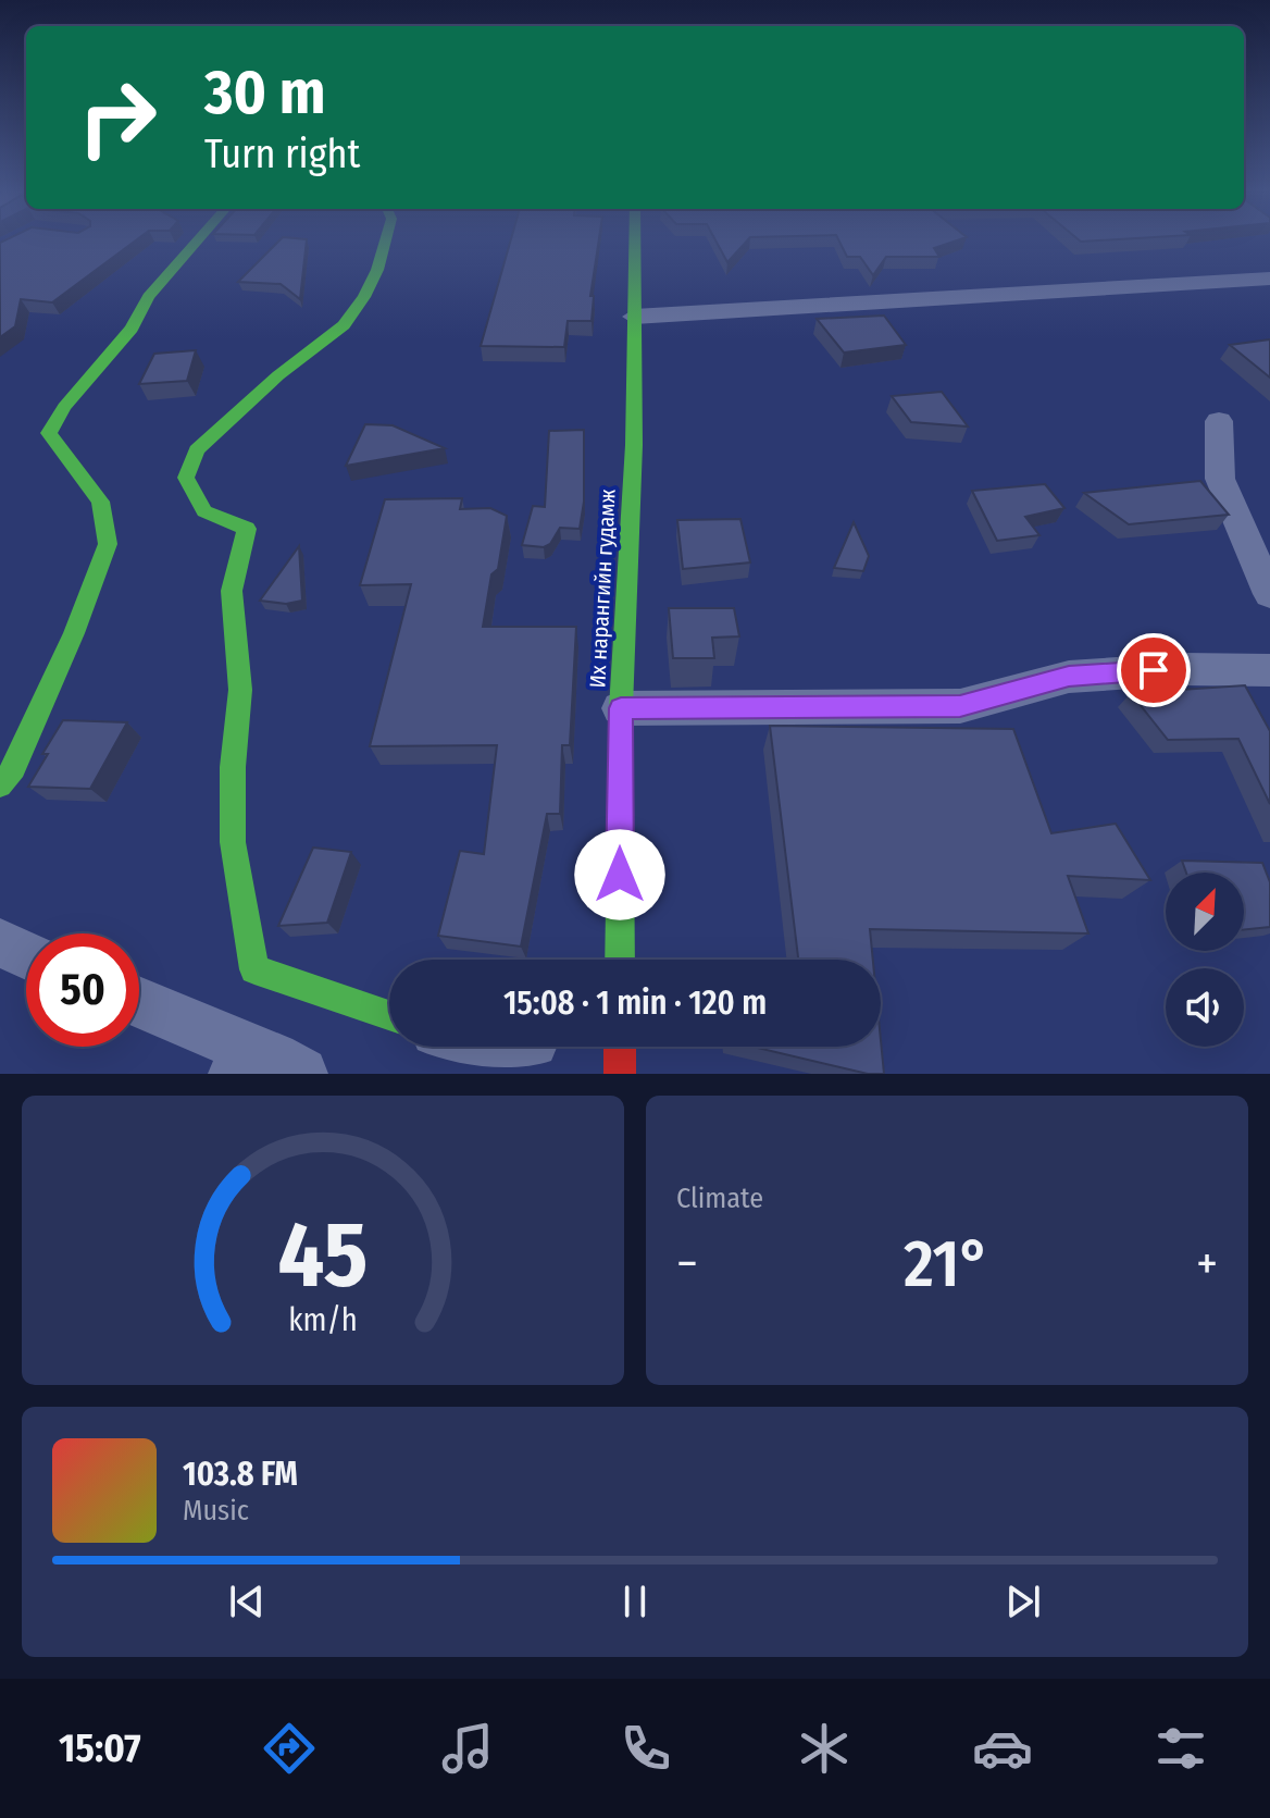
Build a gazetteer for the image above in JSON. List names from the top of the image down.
{
  "streets": {
    "street": ["Их нарангийн гудамж"]
  },
  "north": "top right",
  "page": {
    "turn": ["30 m", "Turn right"],
    "limit": "50",
    "trip": "15:08 · 1 min · 120 m",
    "tile": "Climate",
    "heat": ["−", "21°", "+"],
    "song": ["103.8 FM", "Music"],
    "tabs": "15:07",
    "gauge": ["45", "km/h"]
  }
}
